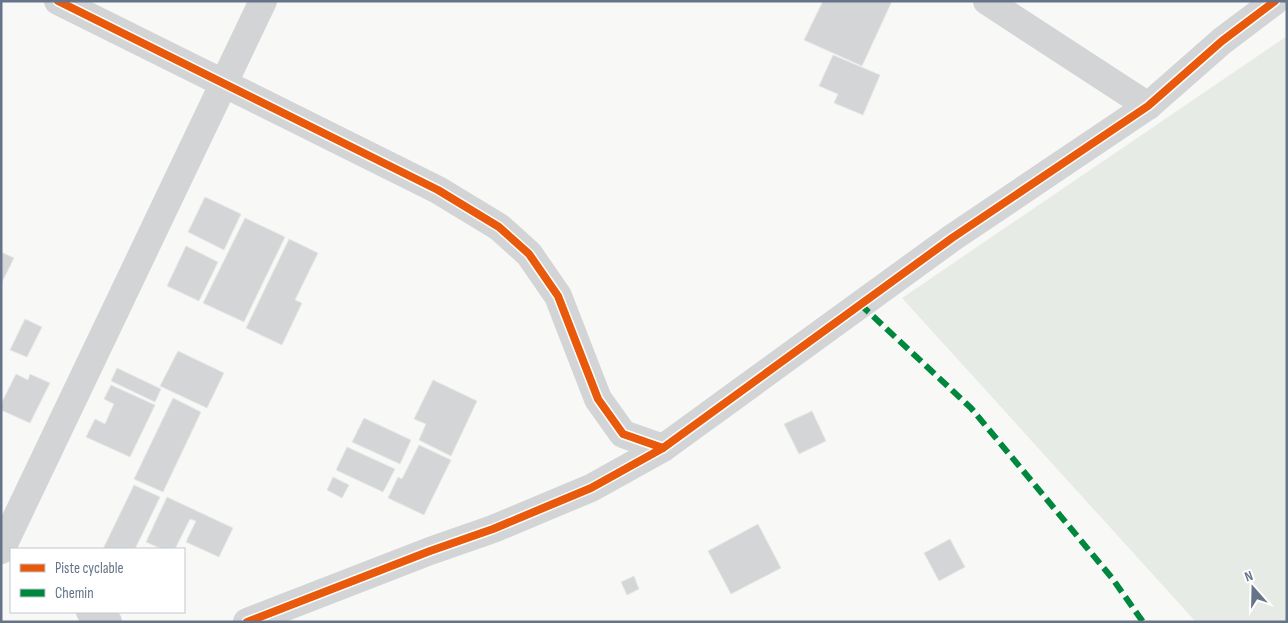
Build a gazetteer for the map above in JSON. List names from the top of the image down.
{
  "legend": ["Piste cyclable", "Chemin"],
  "north": "top"
}
